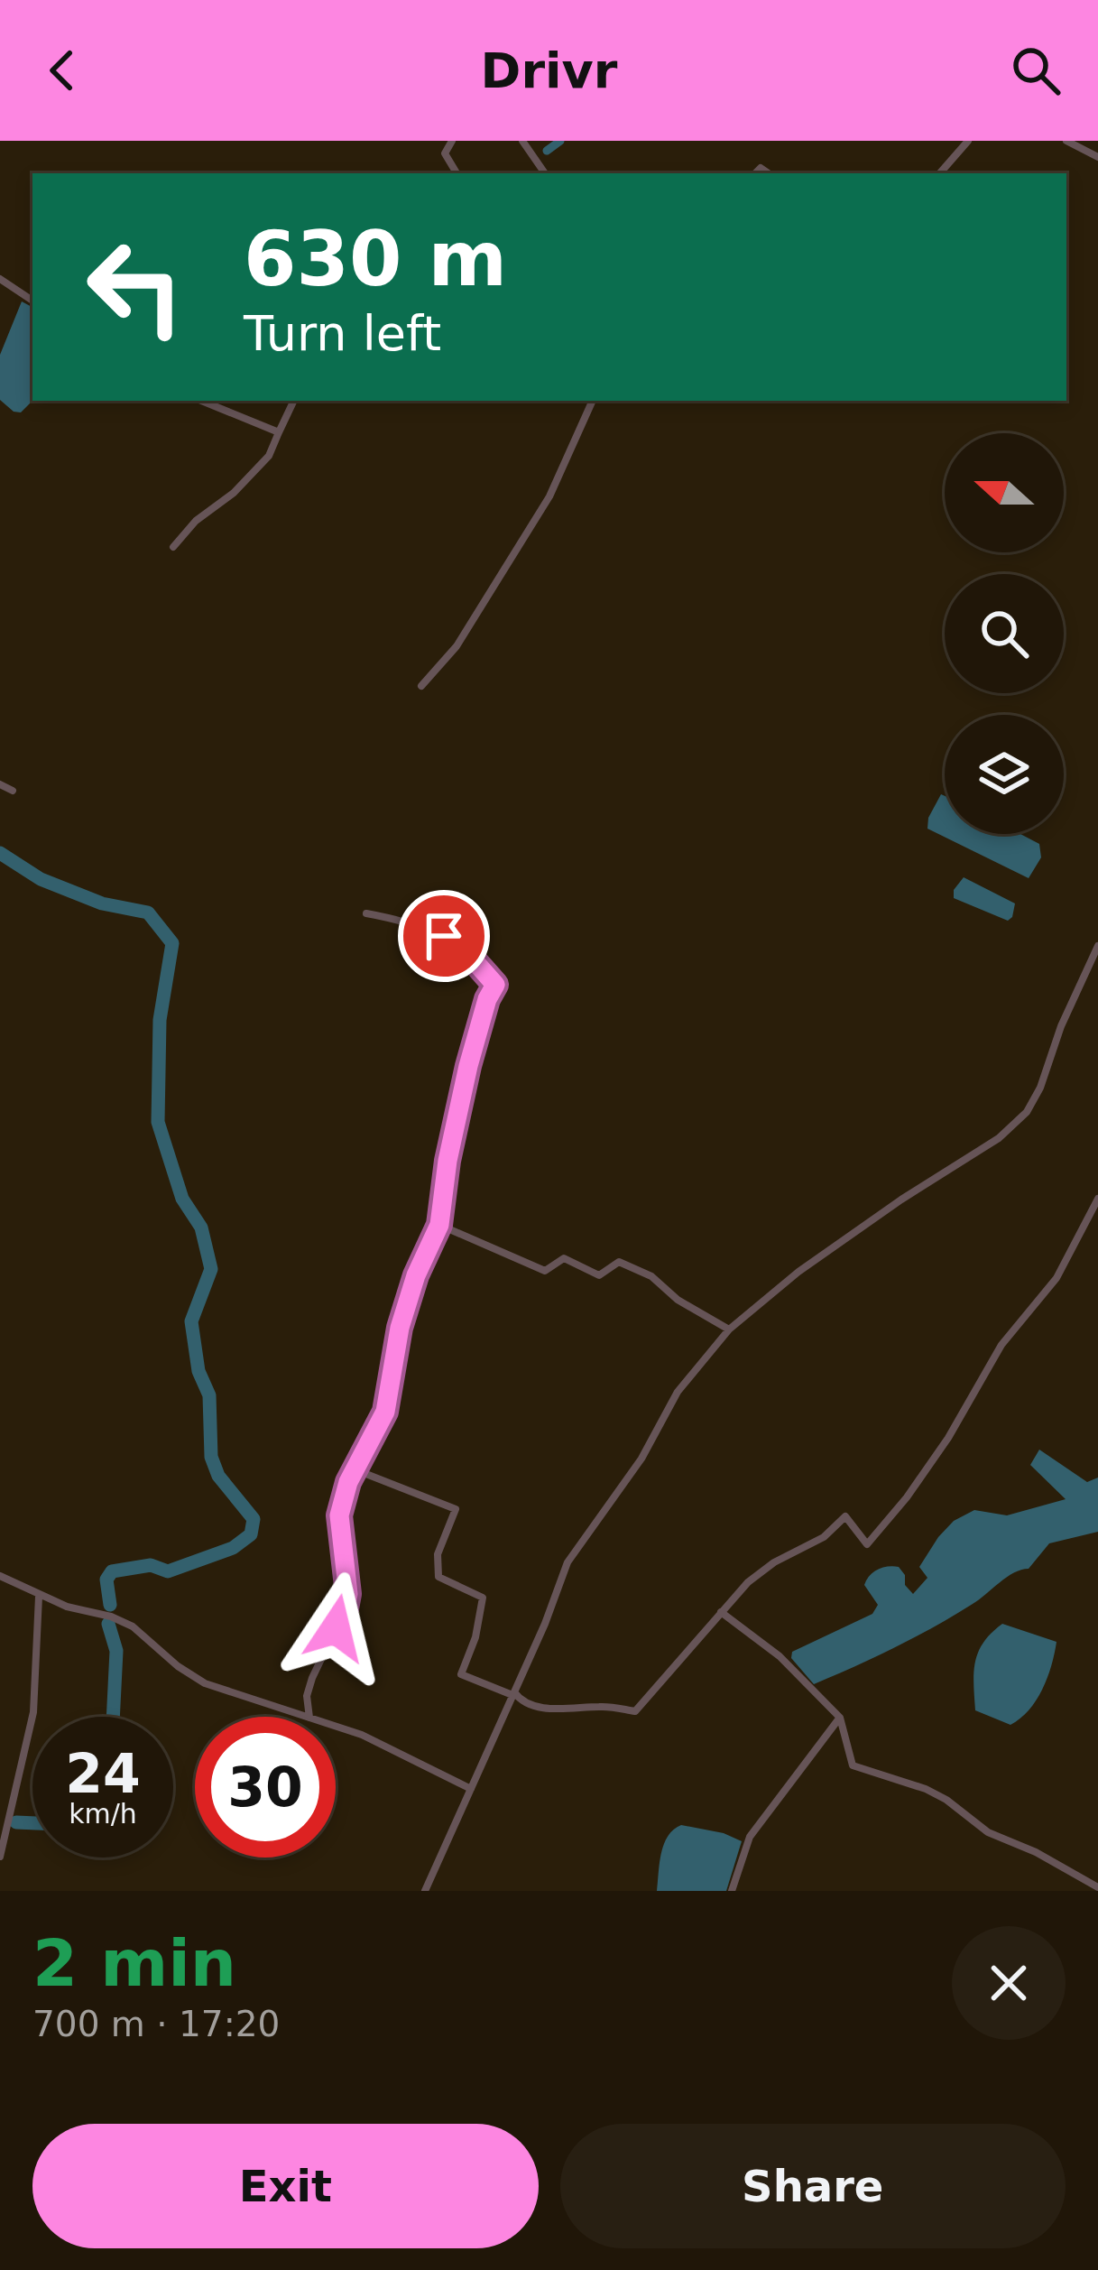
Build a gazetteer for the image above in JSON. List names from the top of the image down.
{
  "north": "left",
  "page": {
    "header": "Drivr",
    "turn": ["630 m", "Turn left"],
    "speed": "24 km/h",
    "limit": "30",
    "heading": ["2 min", "700 m · 17:20"],
    "buttons": ["Exit", "Share"]
  }
}
